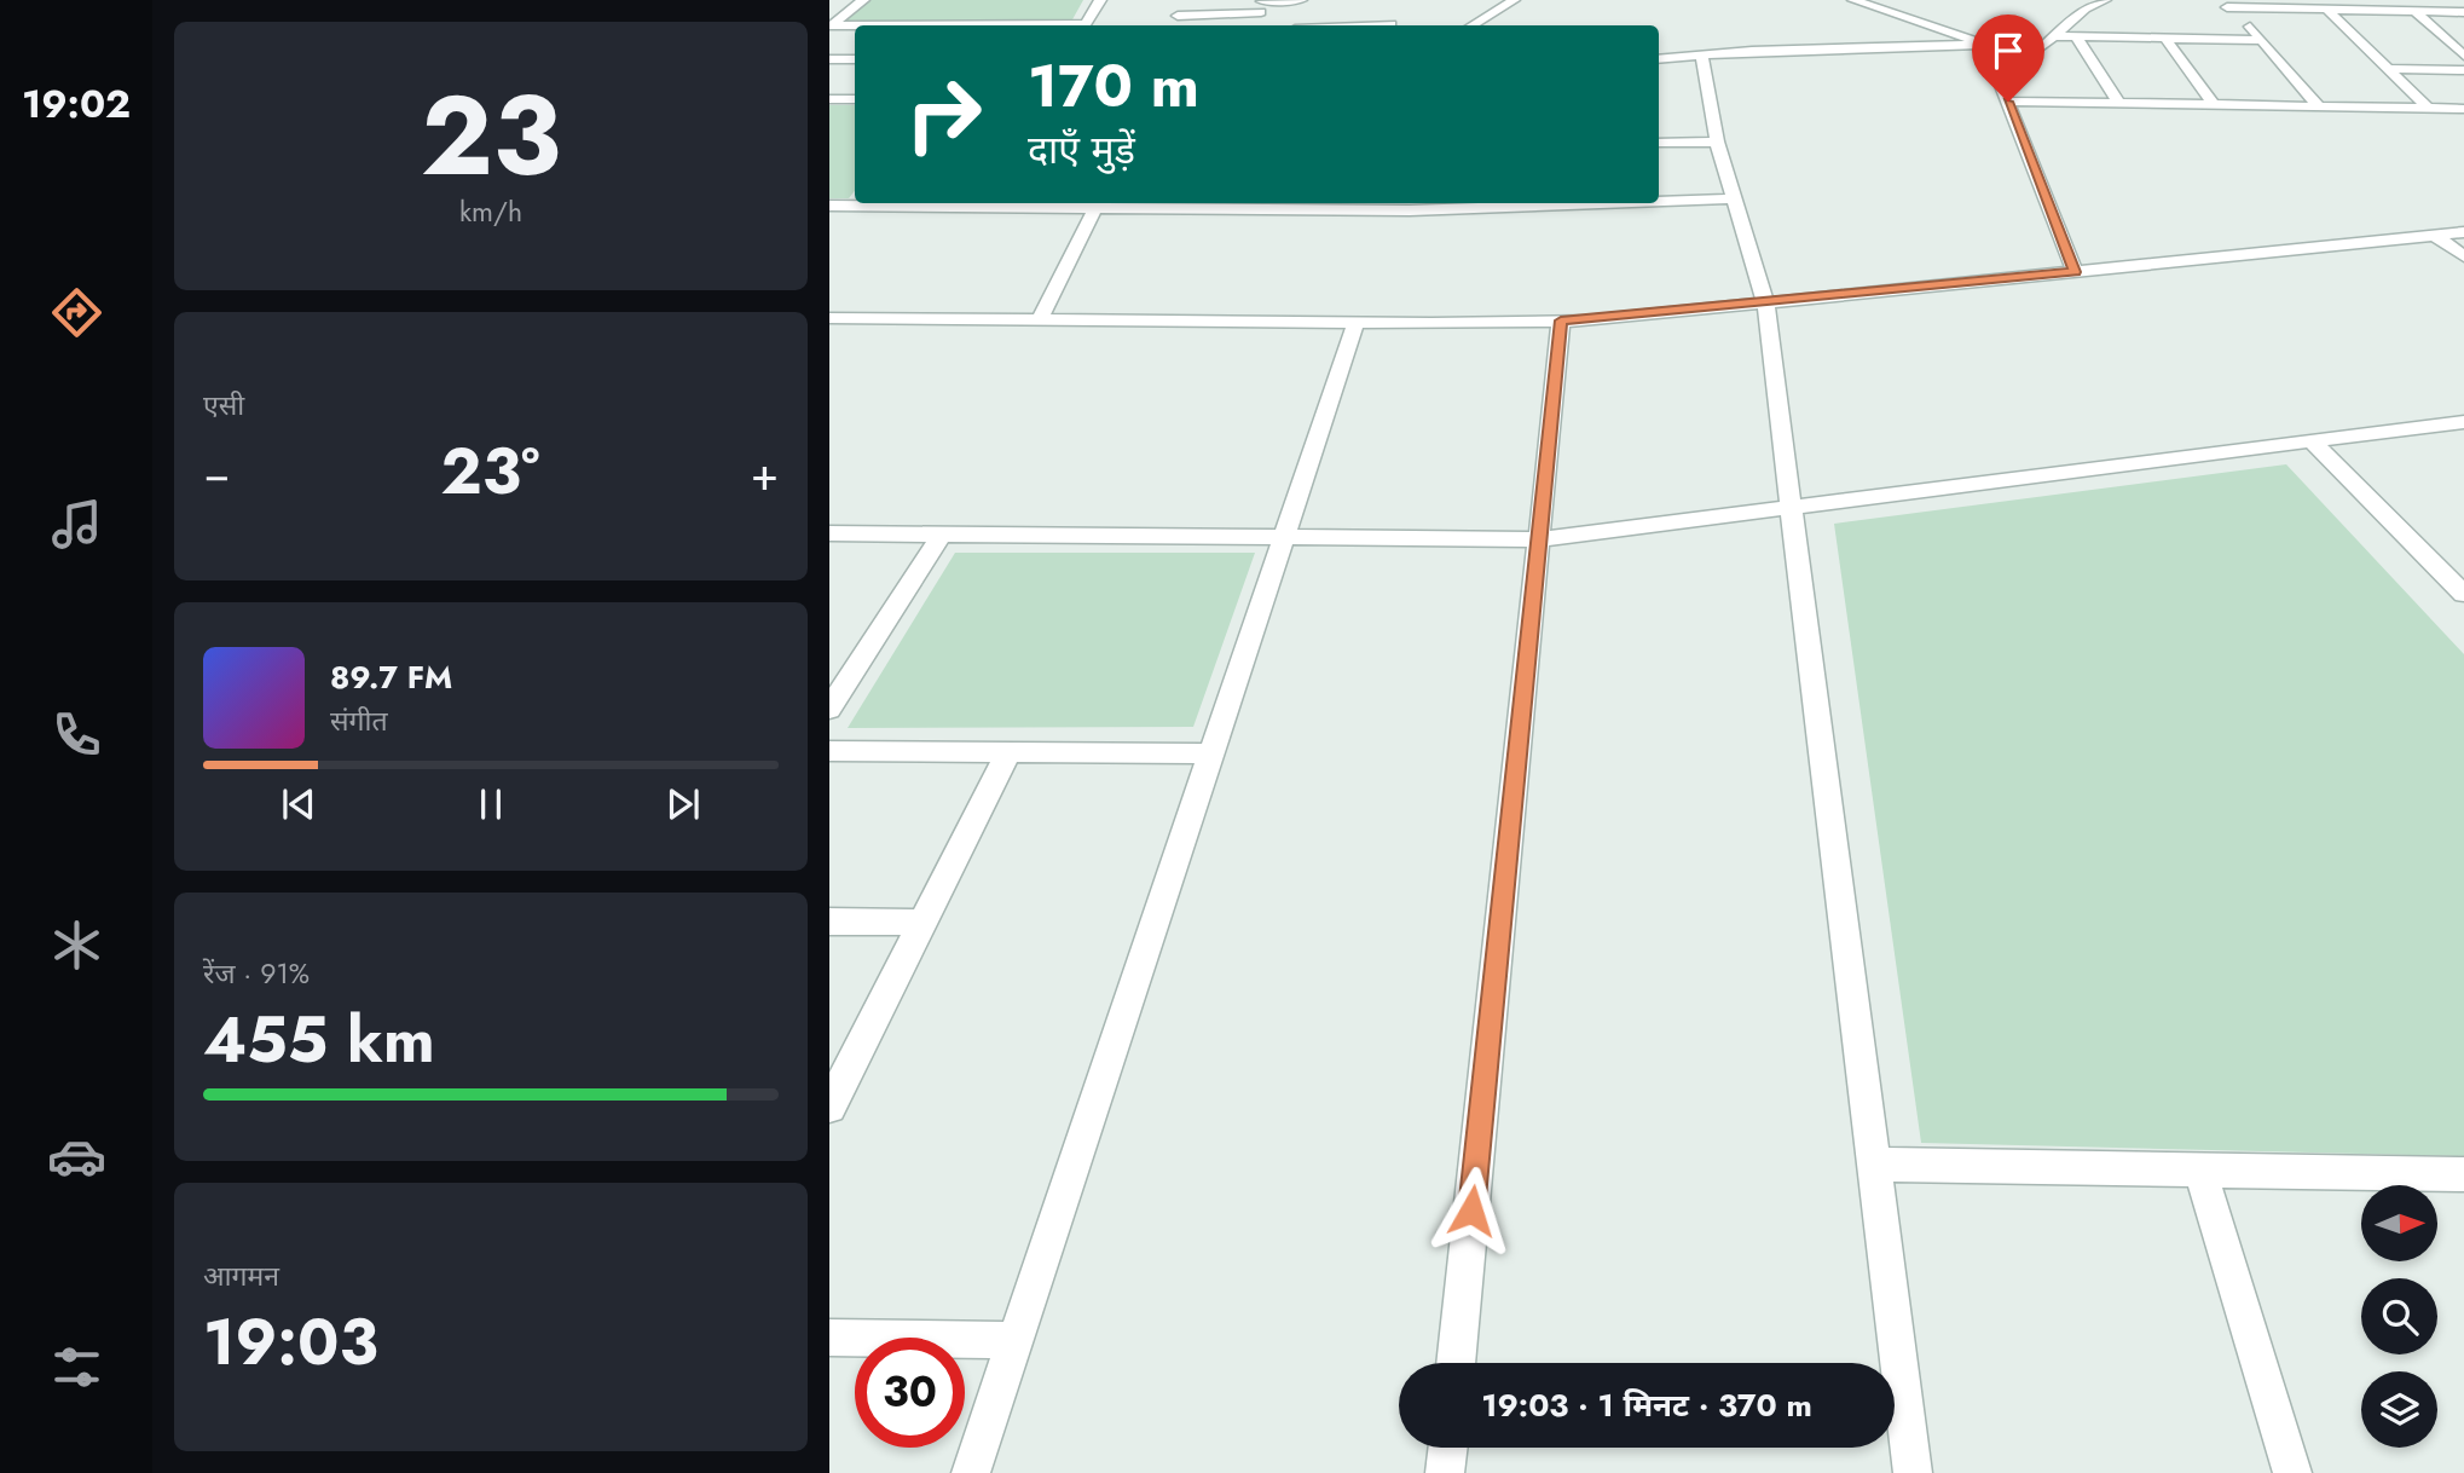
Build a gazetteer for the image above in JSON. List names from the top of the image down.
{
  "north": "right",
  "page": {
    "tabs": "19:02",
    "tile": [
      ["23", "km/h"],
      "एसी",
      ["रेंज · 91%", "455 km"],
      ["आगमन", "19:03"]
    ],
    "turn": ["170 m", "दाएँ मुड़ें"],
    "heat": ["−", "23°", "+"],
    "song": ["89.7 FM", "संगीत"],
    "limit": "30",
    "trip": "19:03 · 1 मिनट · 370 m"
  }
}
